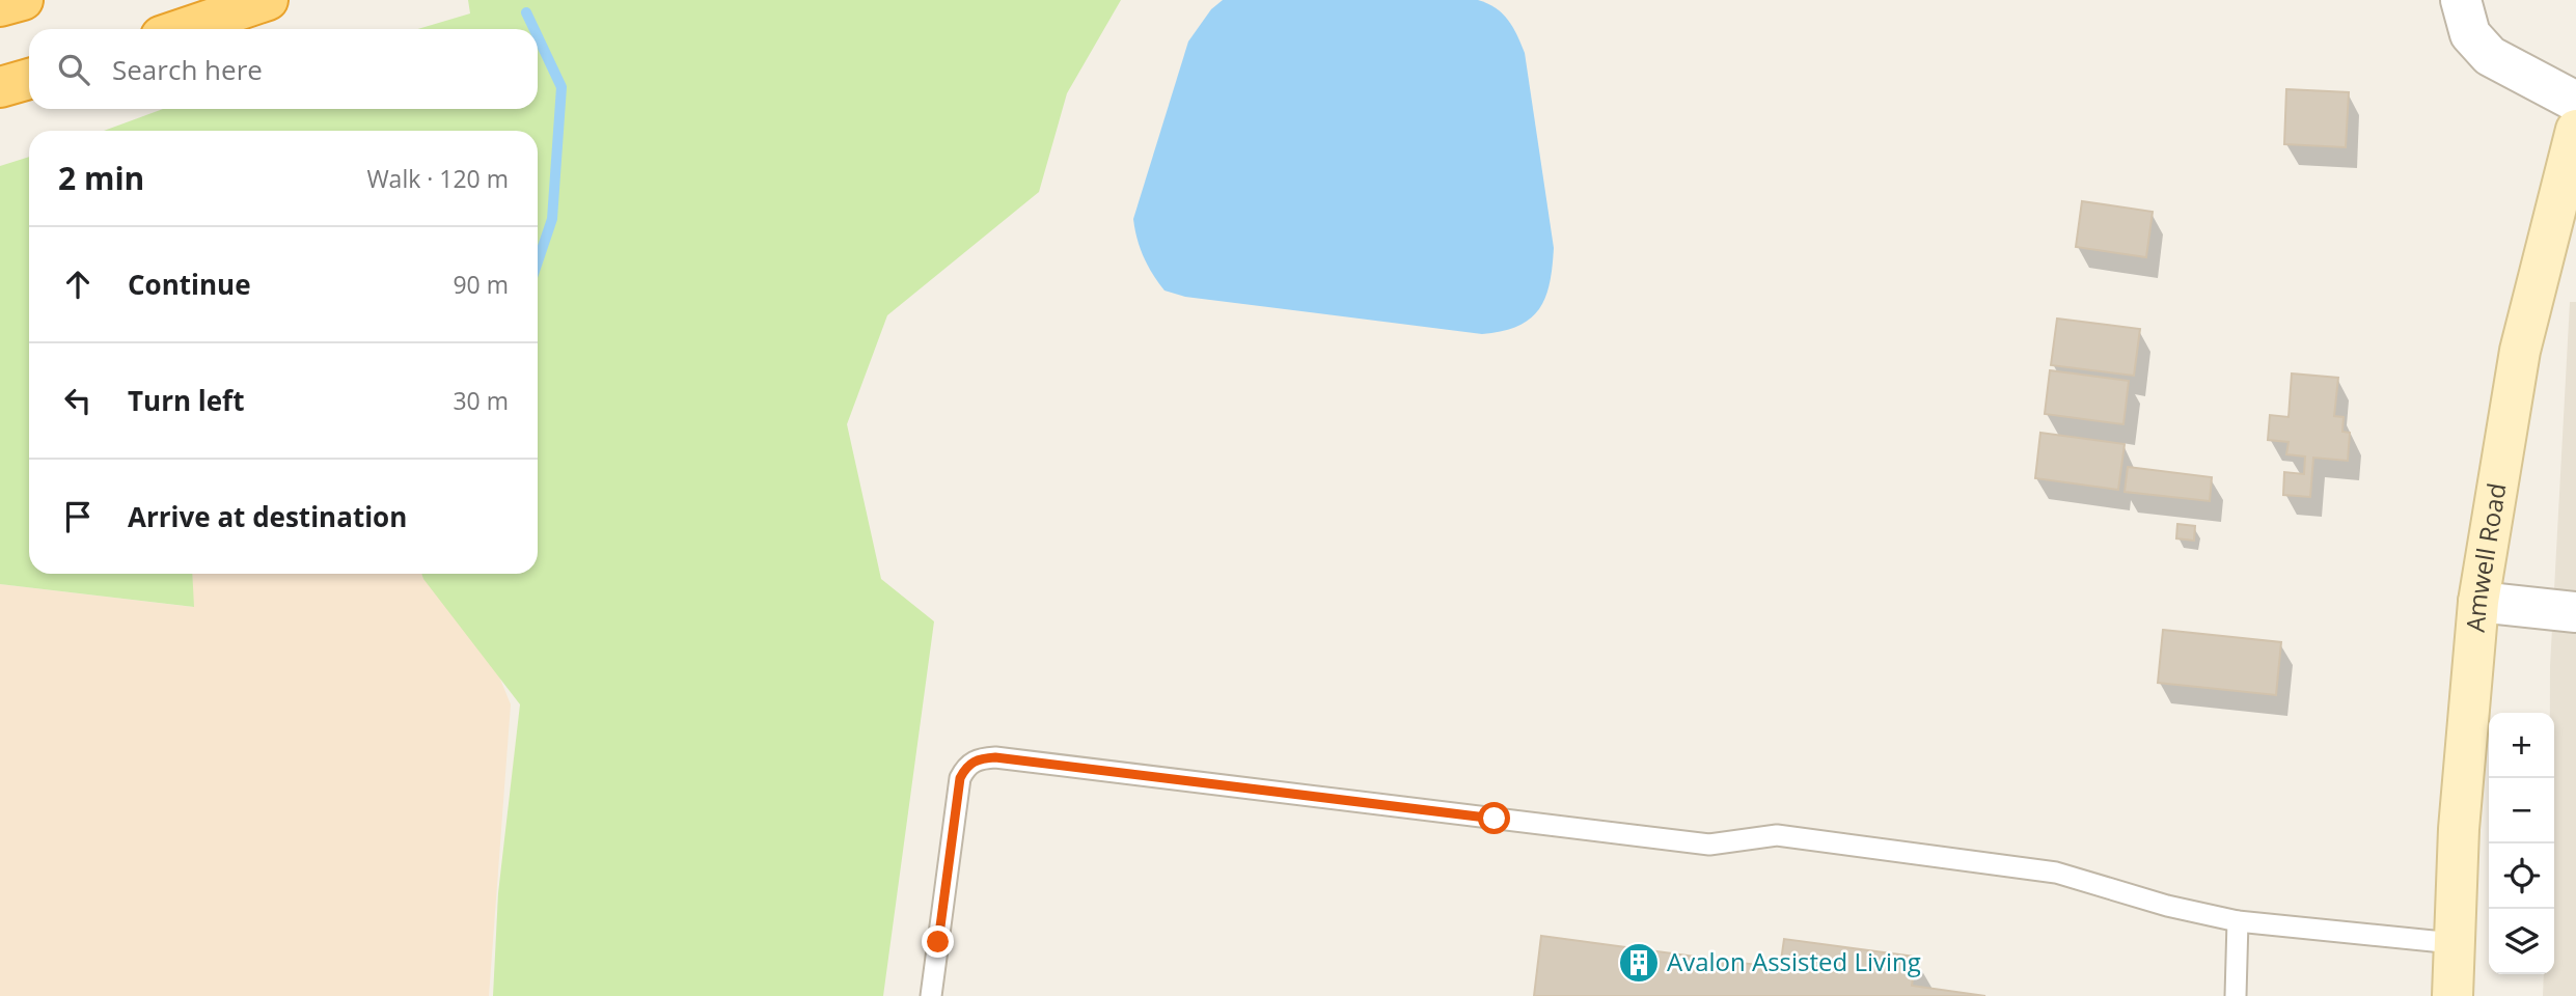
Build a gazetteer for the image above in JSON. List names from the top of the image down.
{
  "streets": {
    "main road": ["Amwell Road"]
  },
  "places": {
    "building": ["Avalon Assisted Living"]
  },
  "page": {
    "search": "Search here",
    "heading": ["2 min", "Walk · 120 m"],
    "list": [
      ["Continue", "90 m"],
      ["Turn left", "30 m"],
      "Arrive at destination"
    ],
    "map_buttons": ["+", "−"]
  }
}
